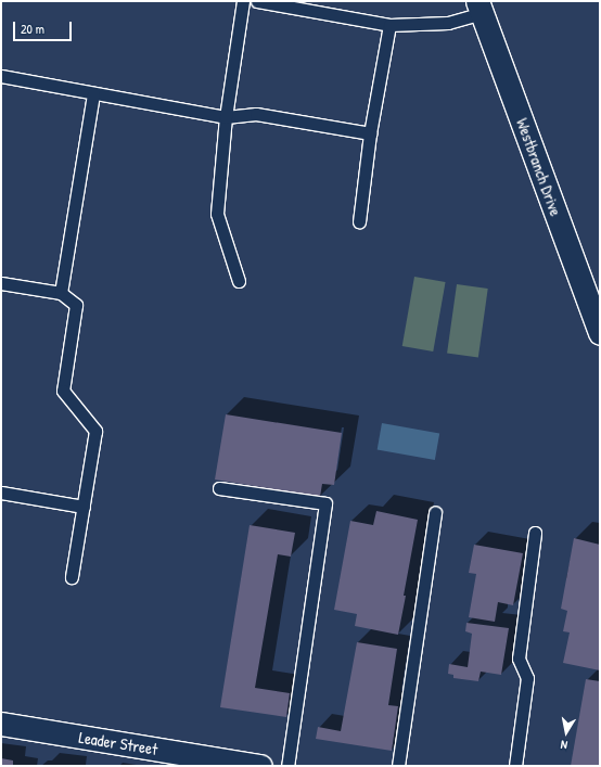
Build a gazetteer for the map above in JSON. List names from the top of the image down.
{
  "streets": {
    "street": ["Westbranch Drive", "Leader Street"]
  },
  "scale_bar": "20 m",
  "north": "bottom"
}
